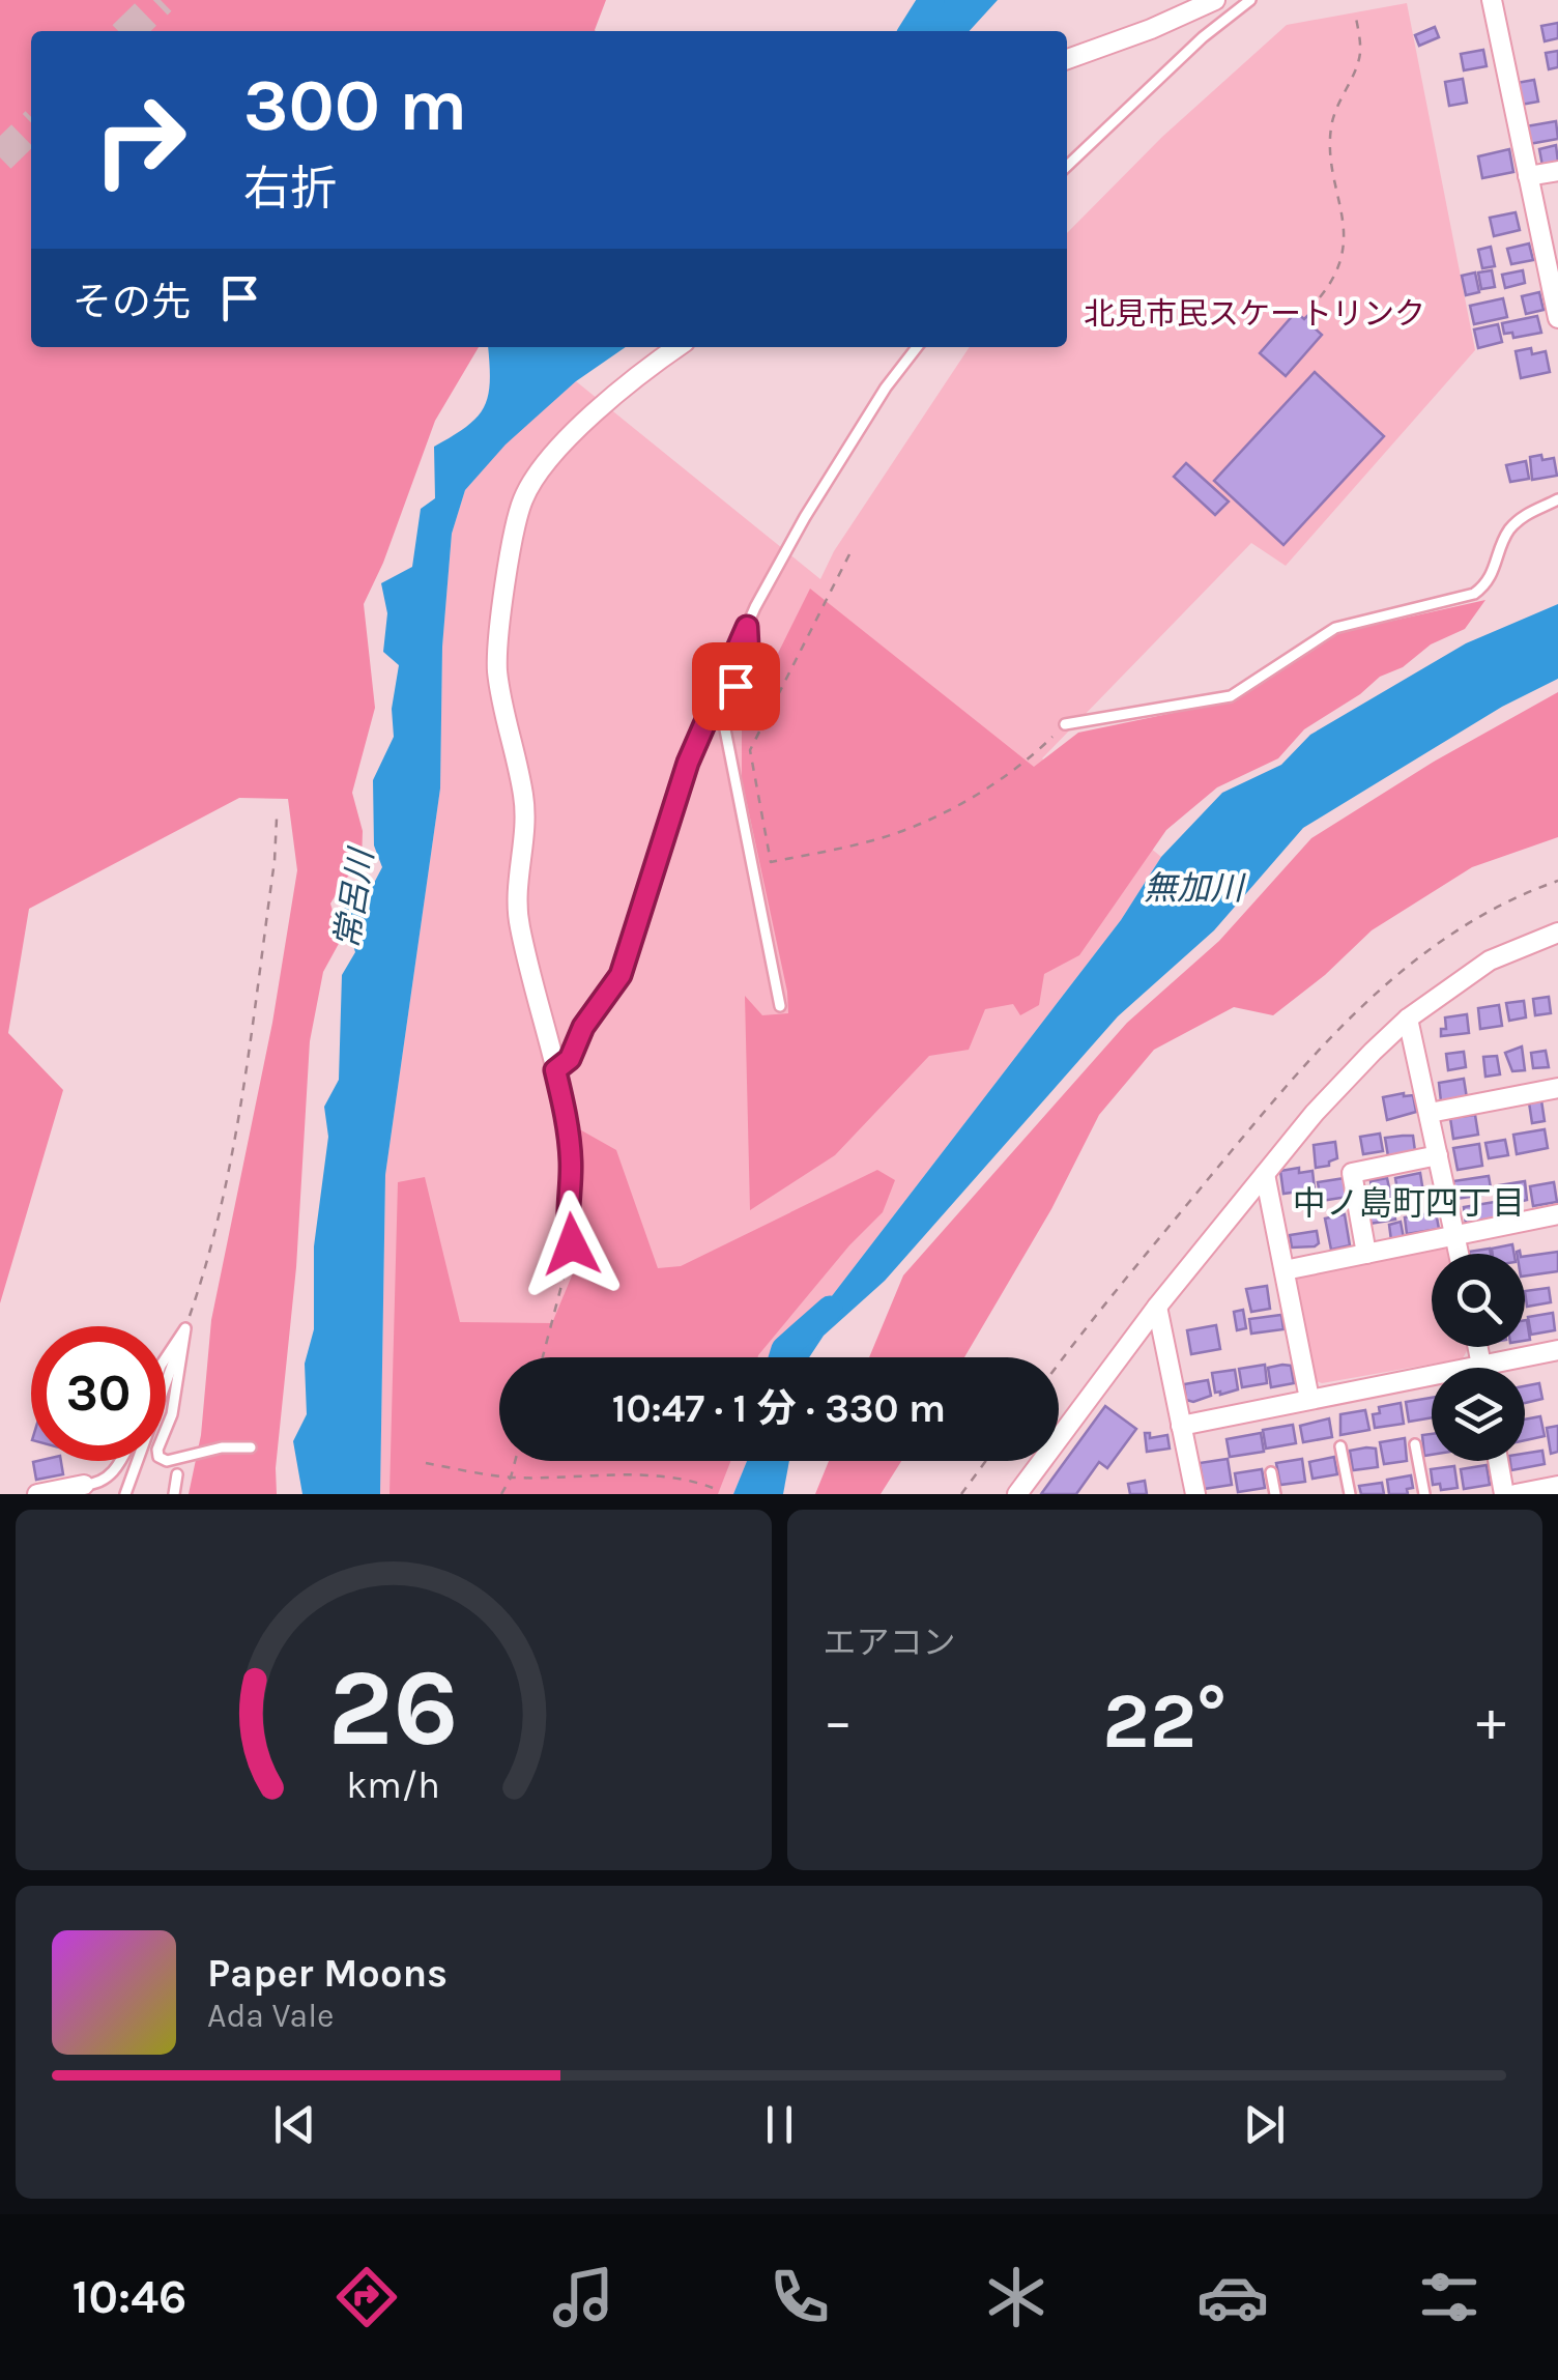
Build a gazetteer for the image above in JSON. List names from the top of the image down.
{
  "districts": ["中ノ島町四丁目"],
  "water": ["無加川", "常呂川"],
  "parks": ["北見市民スケートリンク"],
  "page": {
    "turn": ["300 m", "右折"],
    "then": "その先",
    "limit": "30",
    "trip": "10:47 · 1 分 · 330 m",
    "tile": "エアコン",
    "heat": ["−", "22°", "+"],
    "song": ["Paper Moons", "Ada Vale"],
    "tabs": "10:46",
    "gauge": ["26", "km/h"]
  }
}
